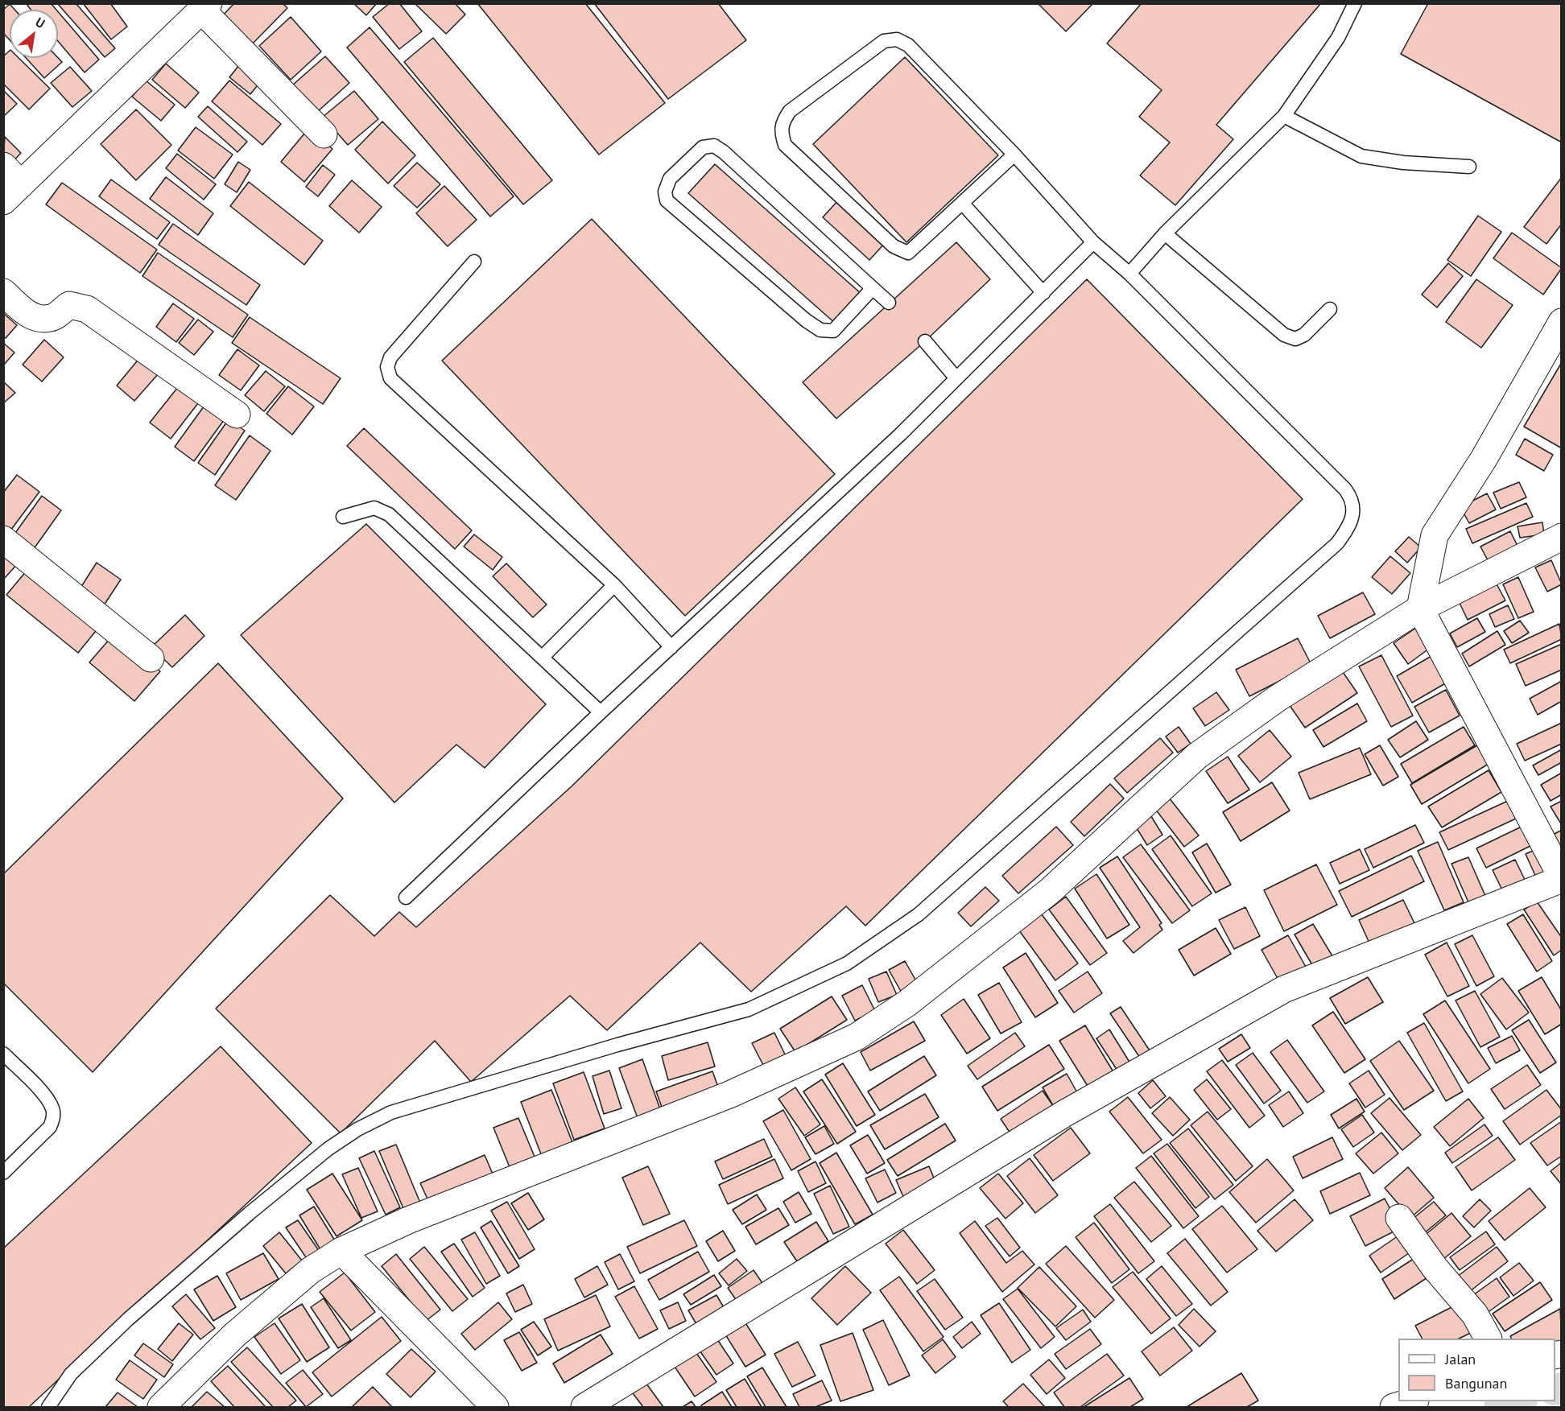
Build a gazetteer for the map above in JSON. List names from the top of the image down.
{
  "legend": ["Jalan", "Bangunan"],
  "north": "top right"
}
